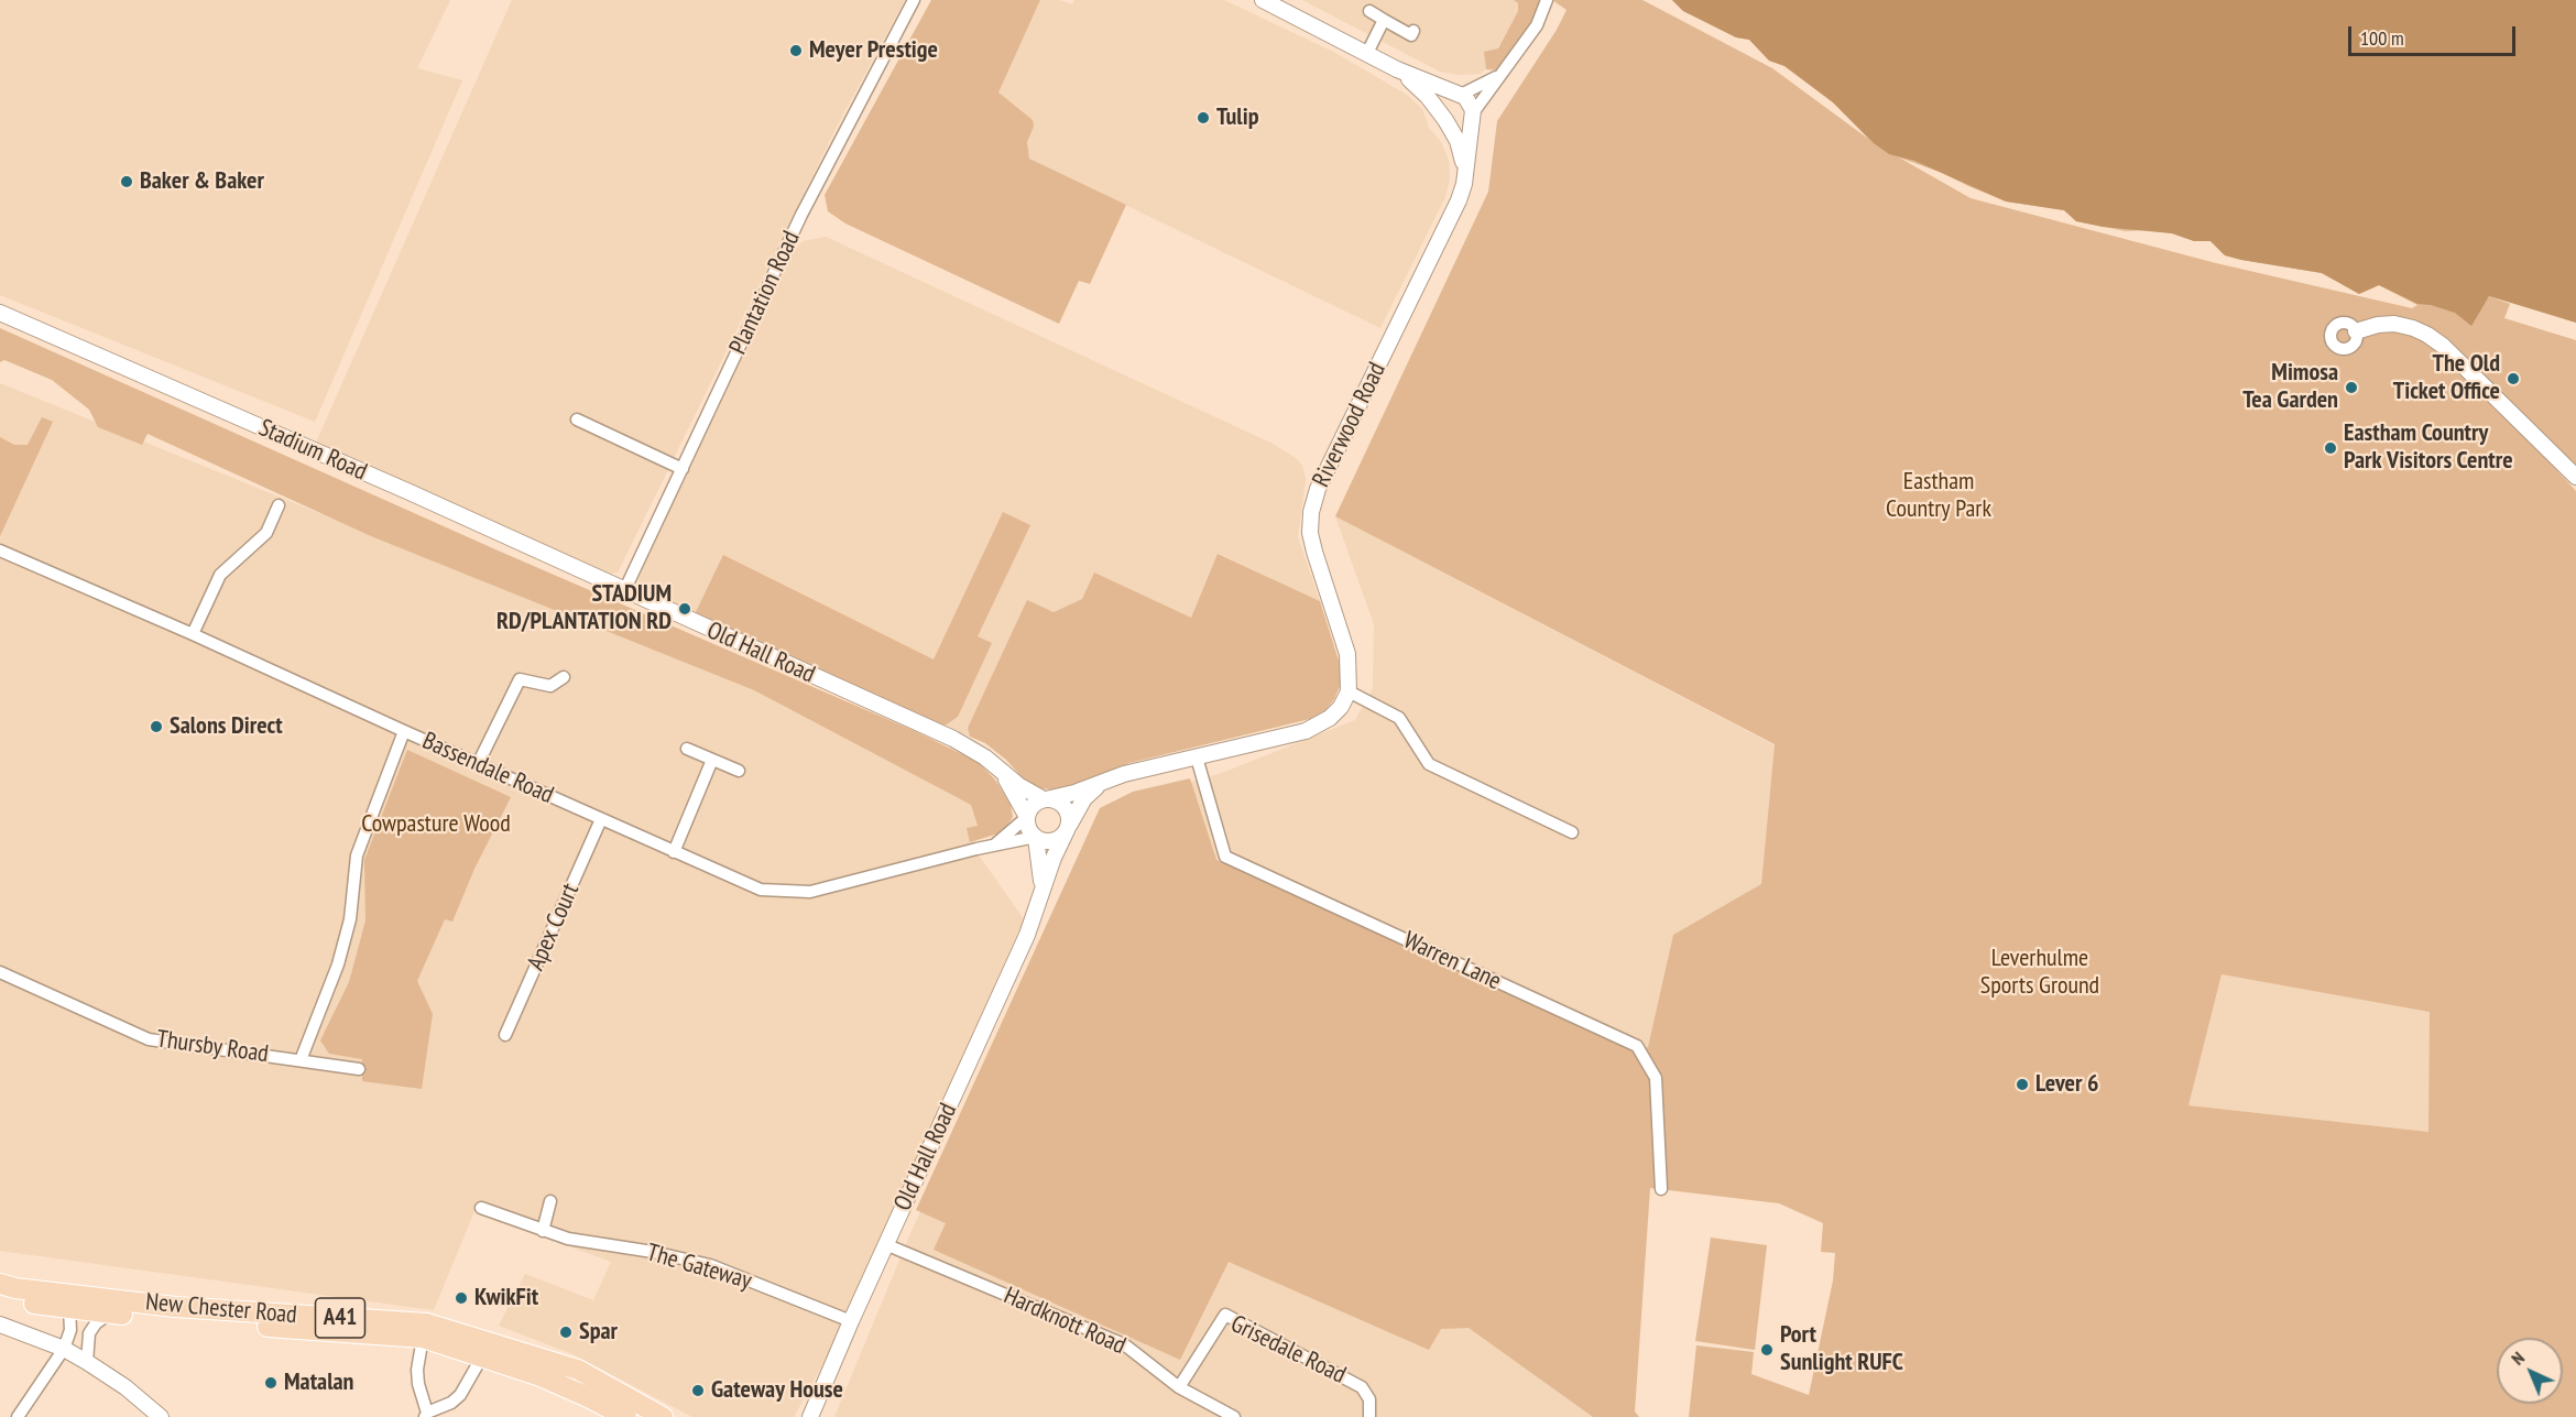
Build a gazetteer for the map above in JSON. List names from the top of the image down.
{
  "streets": {
    "highway": ["New Chester Road", "A41"],
    "street": [
      "Plantation Road",
      "Riverwood Road",
      "Stadium Road",
      "Old Hall Road",
      "Bassendale Road",
      "Apex Court",
      "Warren Lane",
      "Thursby Road",
      "The Gateway",
      "Hardknott Road",
      "Grisedale Road"
    ]
  },
  "crossings": [
    ["Plantation Road", "Stadium Road"],
    ["Plantation Road", "Old Hall Road"],
    ["Stadium Road", "Old Hall Road"],
    ["Old Hall Road", "Bassendale Road"],
    ["Old Hall Road", "The Gateway"],
    ["Old Hall Road", "Hardknott Road"],
    ["Bassendale Road", "Apex Court"],
    ["Hardknott Road", "Grisedale Road"]
  ],
  "parks": ["Eastham Country Park", "Cowpasture Wood", "Leverhulme Sports Ground"],
  "places": [
    "Meyer Prestige",
    "Tulip",
    "Baker & Baker",
    "The Old Ticket Office",
    "Mimosa Tea Garden",
    "Eastham Country Park Visitors Centre",
    "STADIUM RD/PLANTATION RD",
    "Salons Direct",
    "Lever 6",
    "KwikFit",
    "Spar",
    "Port Sunlight RUFC",
    "Matalan",
    "Gateway House"
  ],
  "scale_bar": "100 m",
  "north": "top left"
}
